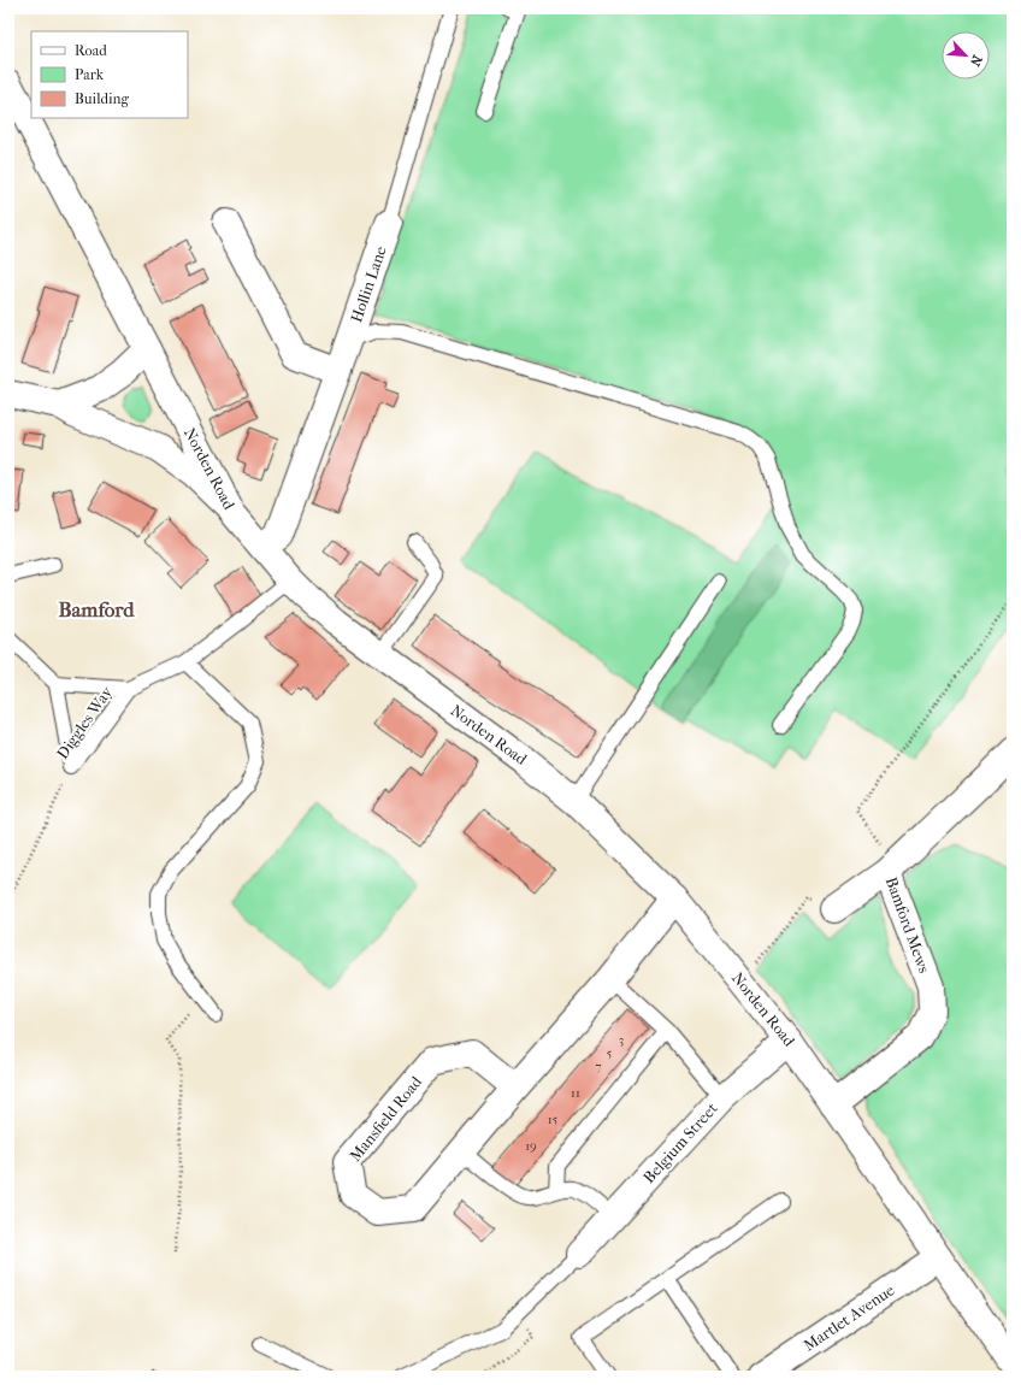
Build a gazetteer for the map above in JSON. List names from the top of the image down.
{
  "streets": {
    "street": [
      "Hollin Lane",
      "Norden Road",
      "Bamford Mews",
      "Mansfield Road",
      "Belgium Street",
      "Martlet Avenue"
    ],
    "lane": ["Diggles Way"]
  },
  "crossings": [
    ["Hollin Lane", "Norden Road"],
    ["Norden Road", "Diggles Way"],
    ["Norden Road", "Bamford Mews"],
    ["Norden Road", "Mansfield Road"],
    ["Norden Road", "Belgium Street"],
    ["Norden Road", "Martlet Avenue"]
  ],
  "districts": ["Bamford"],
  "house_numbers": [
    "3",
    "5",
    "7",
    "11",
    "15",
    "19"
  ],
  "legend": ["Road", "Park", "Building"],
  "north": "bottom right"
}
